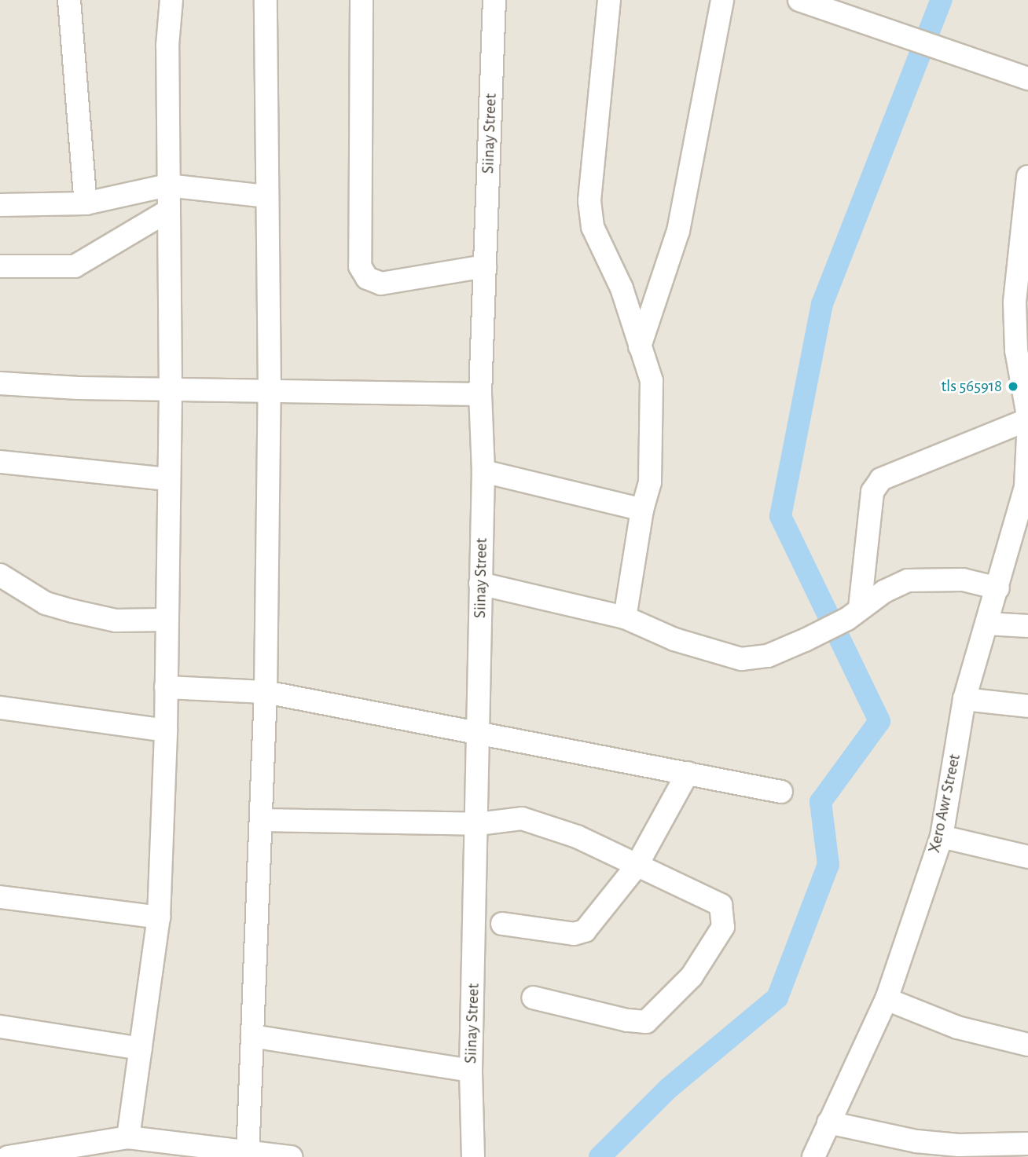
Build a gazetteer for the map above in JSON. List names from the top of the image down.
{
  "streets": {
    "street": ["Siinay Street", "Xero Awr Street"]
  },
  "places": ["tls 565918"]
}
